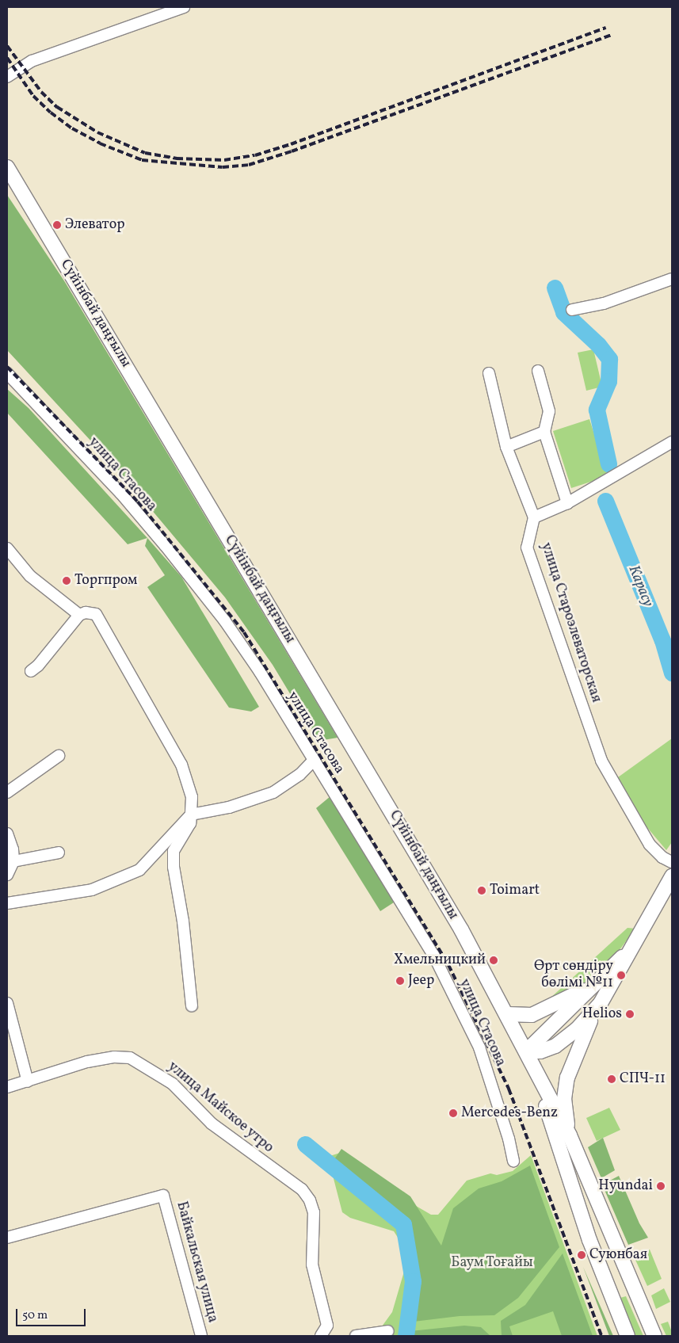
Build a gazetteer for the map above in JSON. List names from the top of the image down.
{
  "streets": {
    "main road": ["Сүйінбай даңғылы"],
    "street": [
      "улица Стасова",
      "улица Староэлеваторская",
      "улица Майское утро",
      "Байкальская улица"
    ]
  },
  "water": ["Карасу"],
  "parks": ["Баум Тоғайы"],
  "places": [
    "Элеватор",
    "Торгпром",
    "Toimart",
    "Хмельницкий",
    "Өрт сөндіру бөлімі №11",
    "Jeep",
    "Helios",
    "СПЧ-11",
    "Mercedes-Benz",
    "Hyundai",
    "Суюнбая"
  ],
  "scale_bar": "50 m"
}
